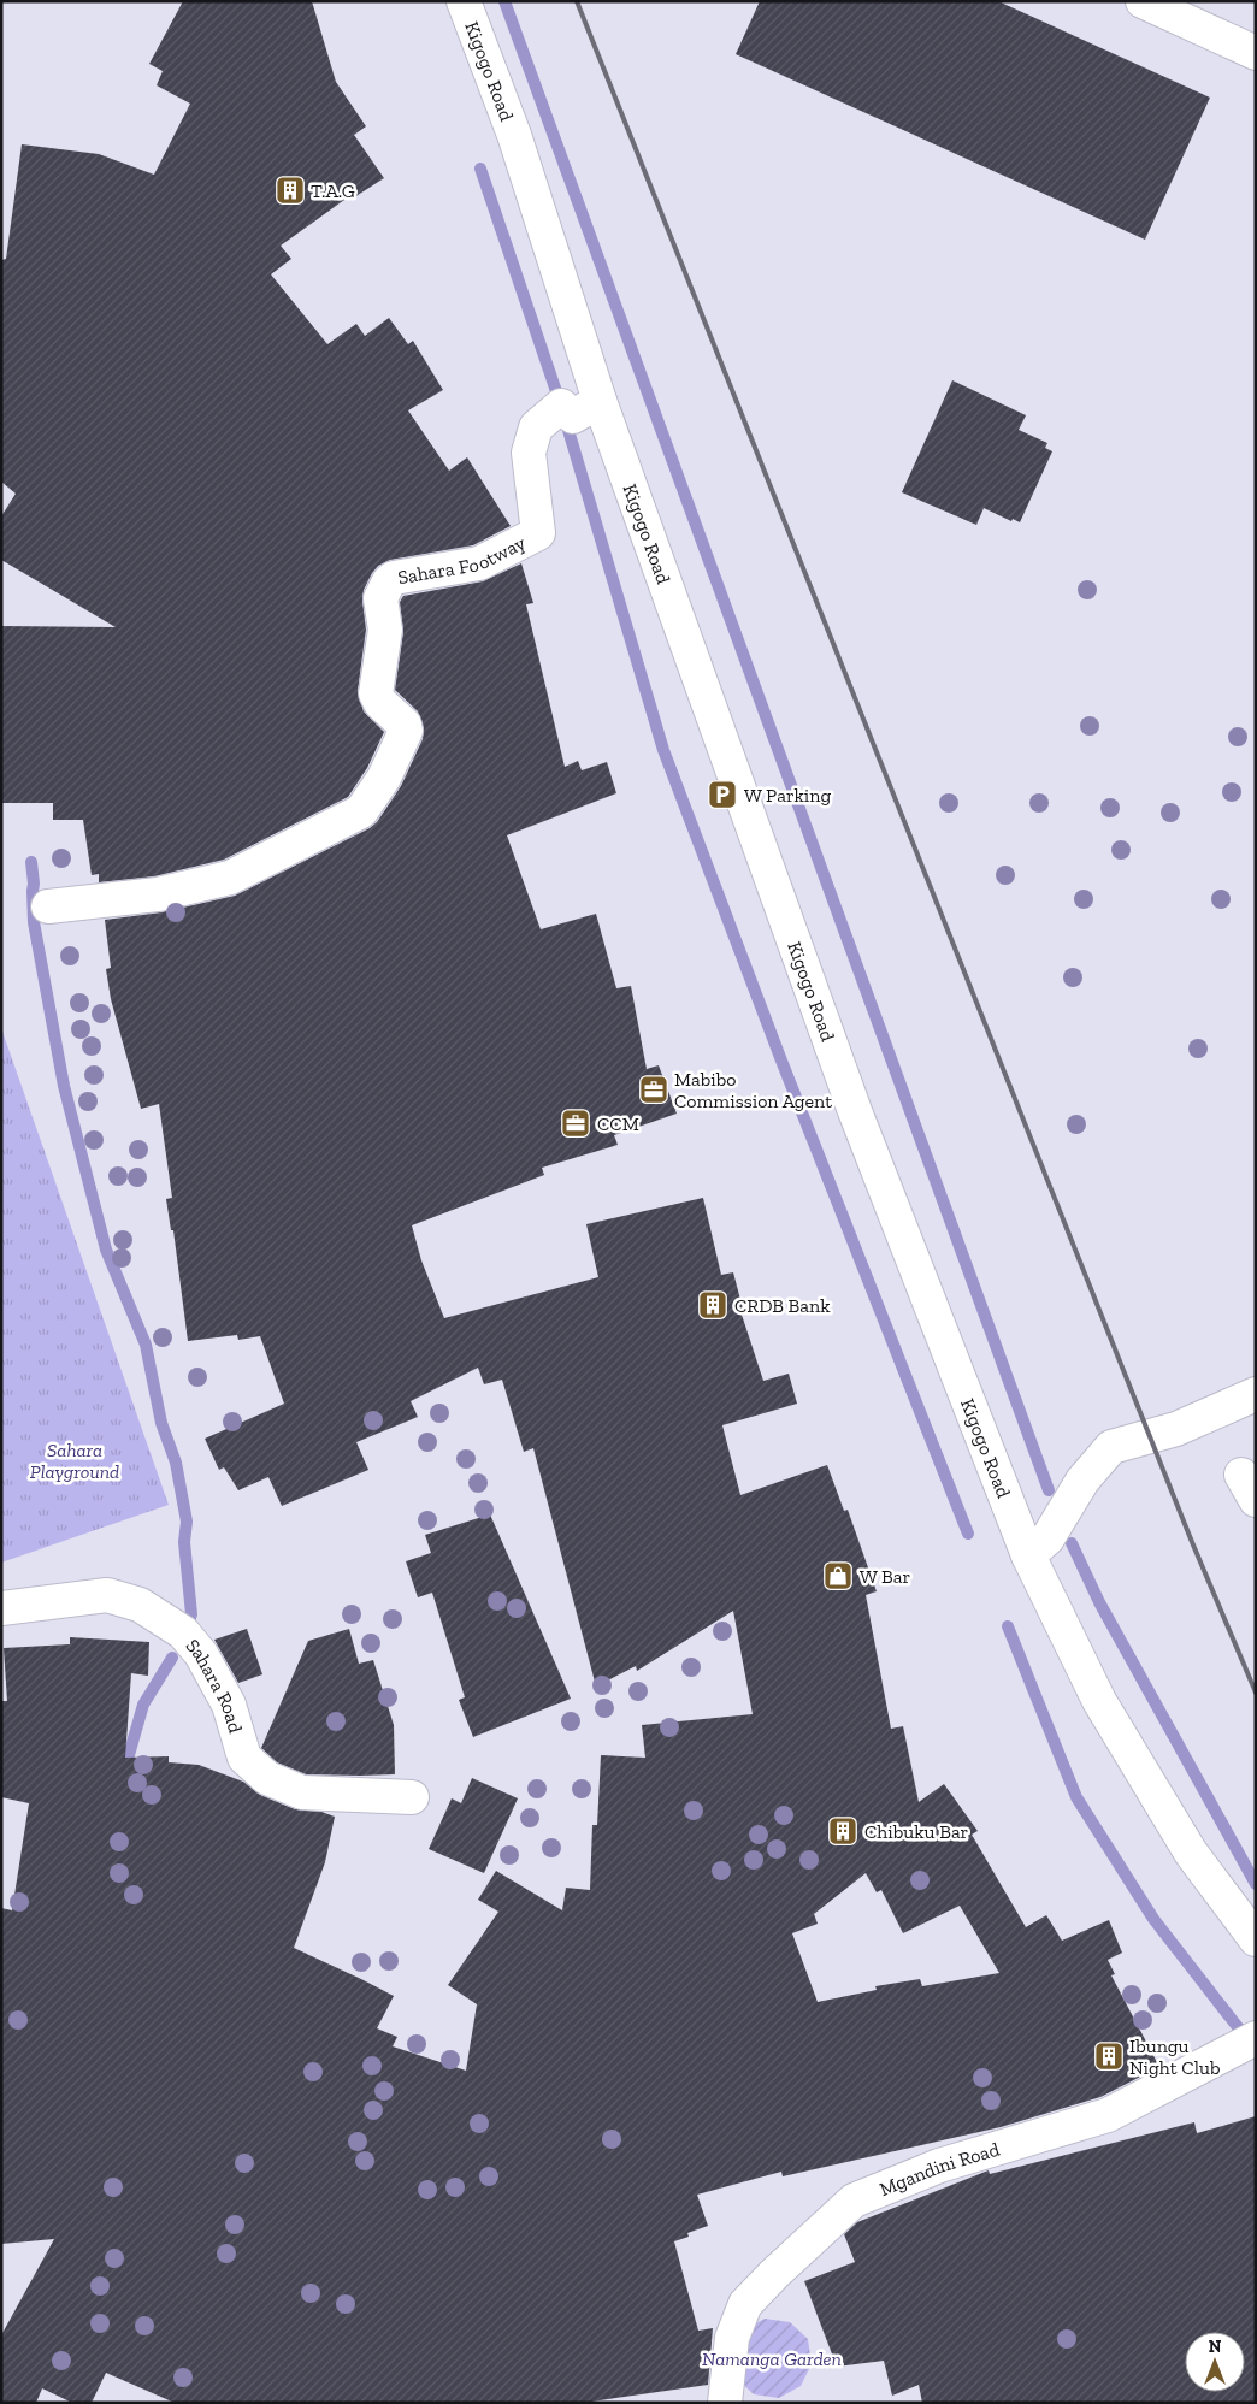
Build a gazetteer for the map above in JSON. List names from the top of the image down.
{
  "streets": {
    "street": [
      "Kigogo Road",
      "Sahara Footway",
      "Sahara Road",
      "Mgandini Road"
    ]
  },
  "crossings": [
    ["Kigogo Road", "Sahara Footway"]
  ],
  "parks": ["Sahara Playground", "Namanga Garden"],
  "places": {
    "building": [
      "T.A.G",
      "CRDB Bank",
      "Chibuku Bar",
      "Ibungu Night Club"
    ],
    "parking": ["W Parking"],
    "office": ["Mabibo Commission Agent", "CCM"],
    "shop": ["W Bar"]
  },
  "north": "top"
}
